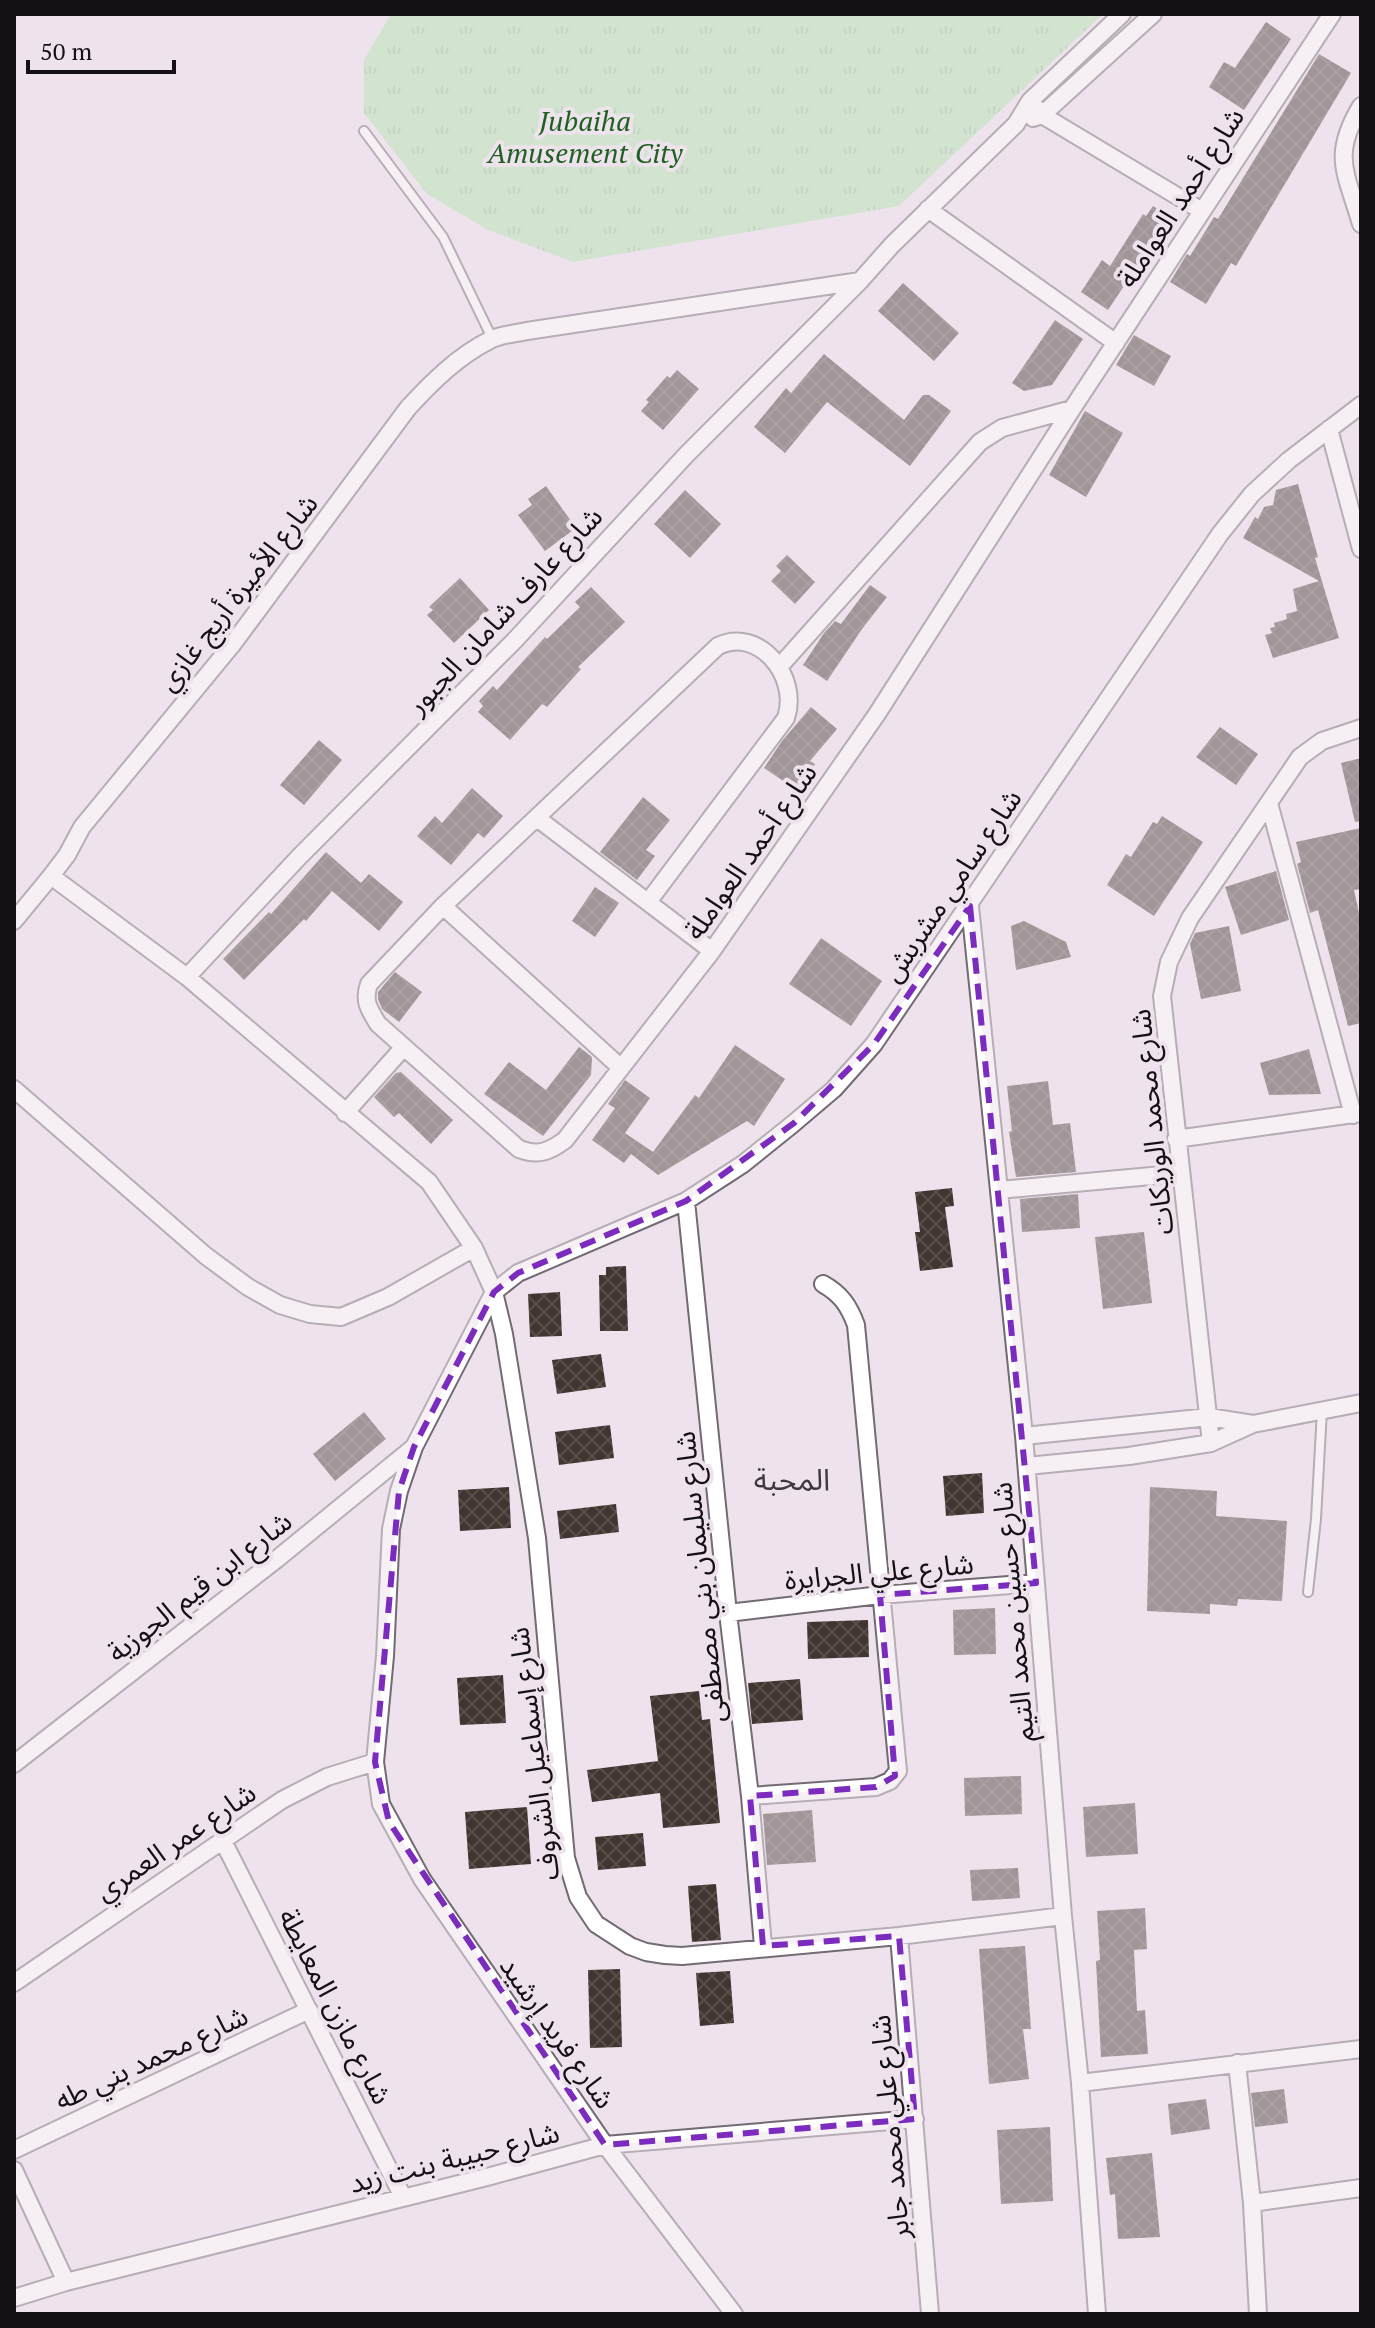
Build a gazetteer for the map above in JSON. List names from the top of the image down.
{
  "streets": {
    "street": [
      "شارع أحمد العواملة",
      "شارع الأميرة أريج غازي",
      "شارع عارف شامان الجبور",
      "شارع سامي مشربش",
      "شارع محمد الوريكات",
      "شارع علي الجرايرة",
      "شارع سليمان بني مصطفى",
      "شارع ابن قيم الجوزية",
      "شارع حسين محمد التيم",
      "شارع إسماعيل الشروف",
      "شارع عمر العمري",
      "شارع مازن المعايطة",
      "شارع فريد إرشيد",
      "شارع محمد بني طه",
      "شارع علي محمد جابر",
      "شارع حبيبة بنت زيد"
    ]
  },
  "crossings": [
    ["شارع الأميرة أريج غازي", "شارع عارف شامان الجبور"],
    ["شارع سامي مشربش", "شارع سليمان بني مصطفى"],
    ["شارع سامي مشربش", "شارع حسين محمد التيم"],
    ["شارع سامي مشربش", "شارع إسماعيل الشروف"],
    ["شارع علي الجرايرة", "شارع سليمان بني مصطفى"],
    ["شارع علي الجرايرة", "شارع حسين محمد التيم"],
    ["شارع سليمان بني مصطفى", "شارع إسماعيل الشروف"],
    ["شارع ابن قيم الجوزية", "شارع فريد إرشيد"],
    ["شارع حسين محمد التيم", "شارع إسماعيل الشروف"],
    ["شارع إسماعيل الشروف", "شارع علي محمد جابر"],
    ["شارع عمر العمري", "شارع مازن المعايطة"],
    ["شارع عمر العمري", "شارع فريد إرشيد"],
    ["شارع مازن المعايطة", "شارع محمد بني طه"],
    ["شارع مازن المعايطة", "شارع حبيبة بنت زيد"],
    ["شارع فريد إرشيد", "شارع حبيبة بنت زيد"],
    ["شارع علي محمد جابر", "شارع حبيبة بنت زيد"]
  ],
  "districts": ["المحبة"],
  "parks": ["Jubaiha Amusement City"],
  "scale_bar": "50 m"
}
